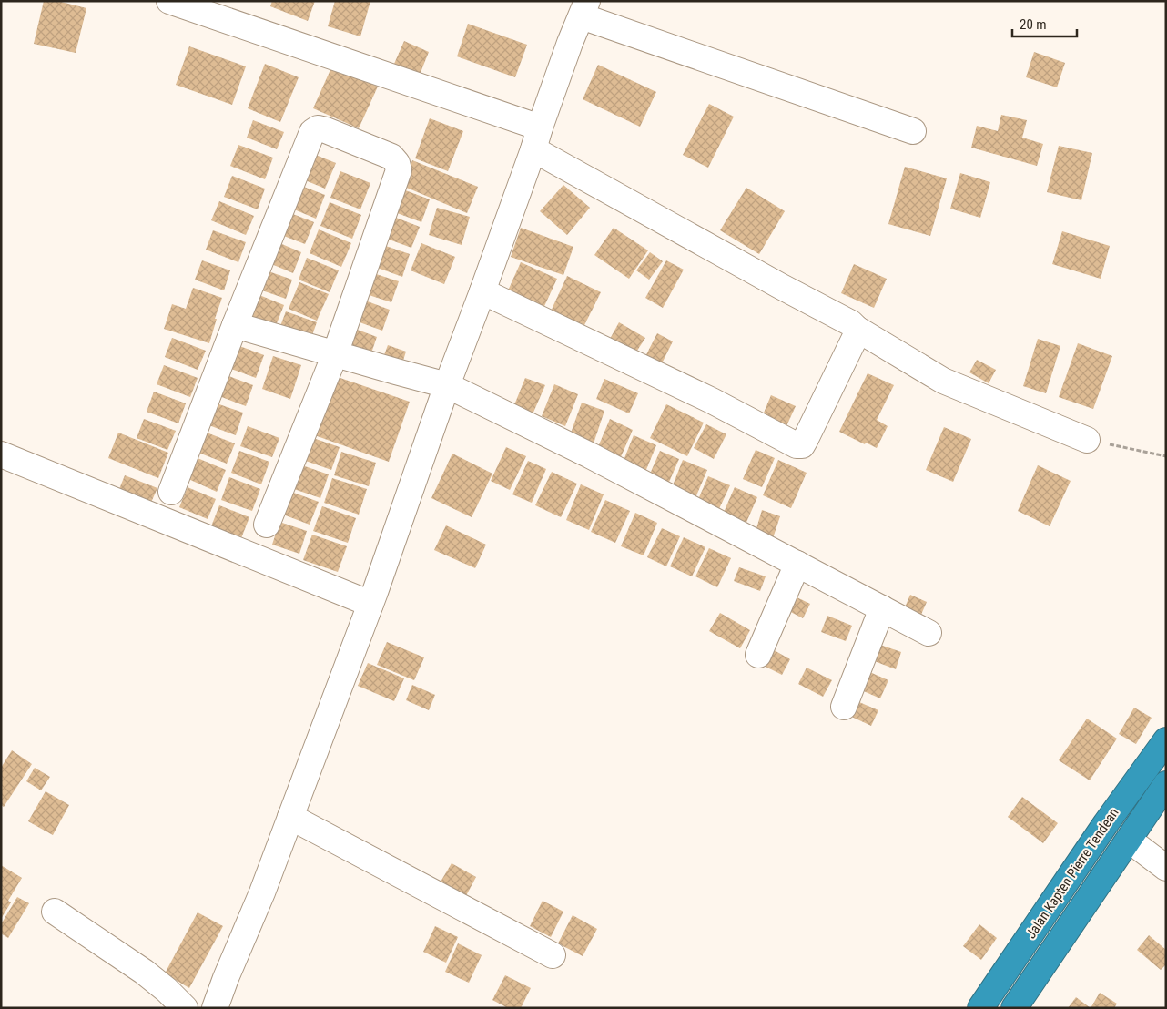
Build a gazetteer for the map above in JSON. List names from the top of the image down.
{
  "streets": {
    "highway": ["Jalan Kapten Pierre Tendean"]
  },
  "scale_bar": "20 m"
}
